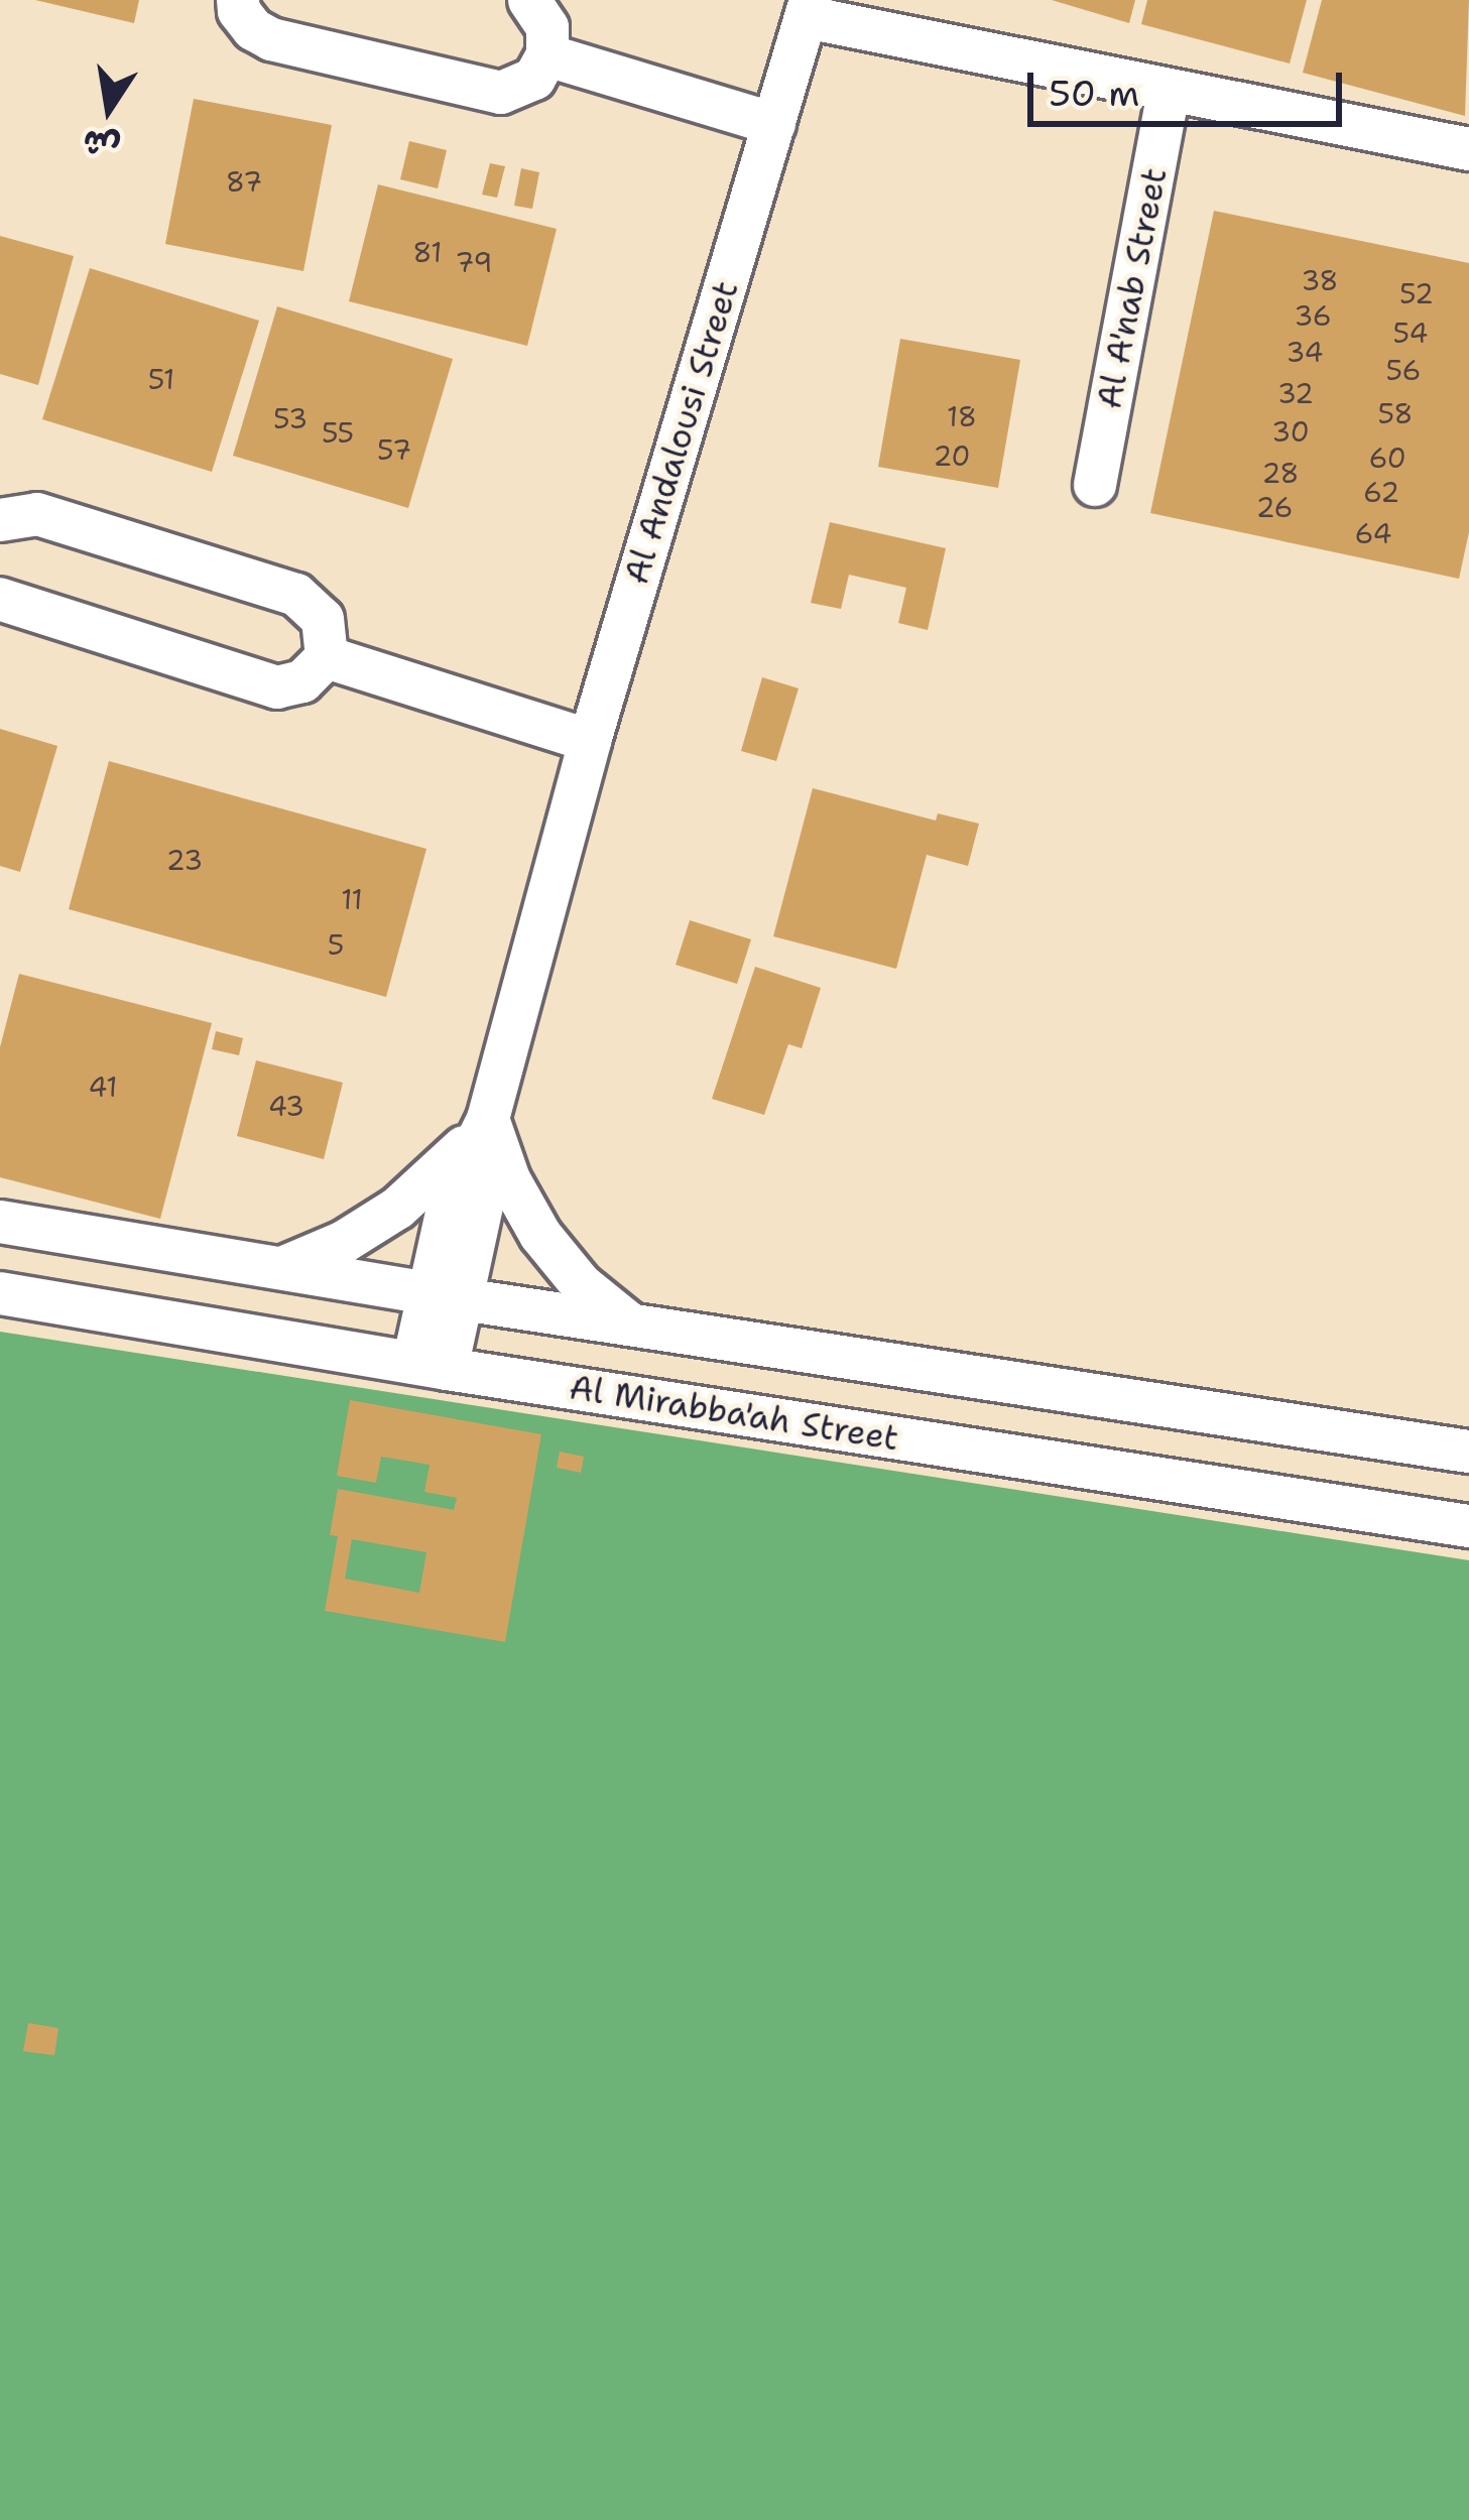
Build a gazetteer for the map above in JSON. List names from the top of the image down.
{
  "streets": {
    "street": ["Al A'nab Street", "Al Andalousi Street", "Al Mirabba'ah Street"]
  },
  "crossings": [
    ["Al Andalousi Street", "Al Mirabba'ah Street"]
  ],
  "house_numbers": [
    "87",
    "81",
    "79",
    "38",
    "52",
    "36",
    "54",
    "34",
    "56",
    "51",
    "32",
    "58",
    "18",
    "53",
    "30",
    "55",
    "57",
    "20",
    "60",
    "28",
    "62",
    "26",
    "64",
    "23",
    "11",
    "5",
    "41",
    "43"
  ],
  "scale_bar": "50 m",
  "north": "bottom"
}
